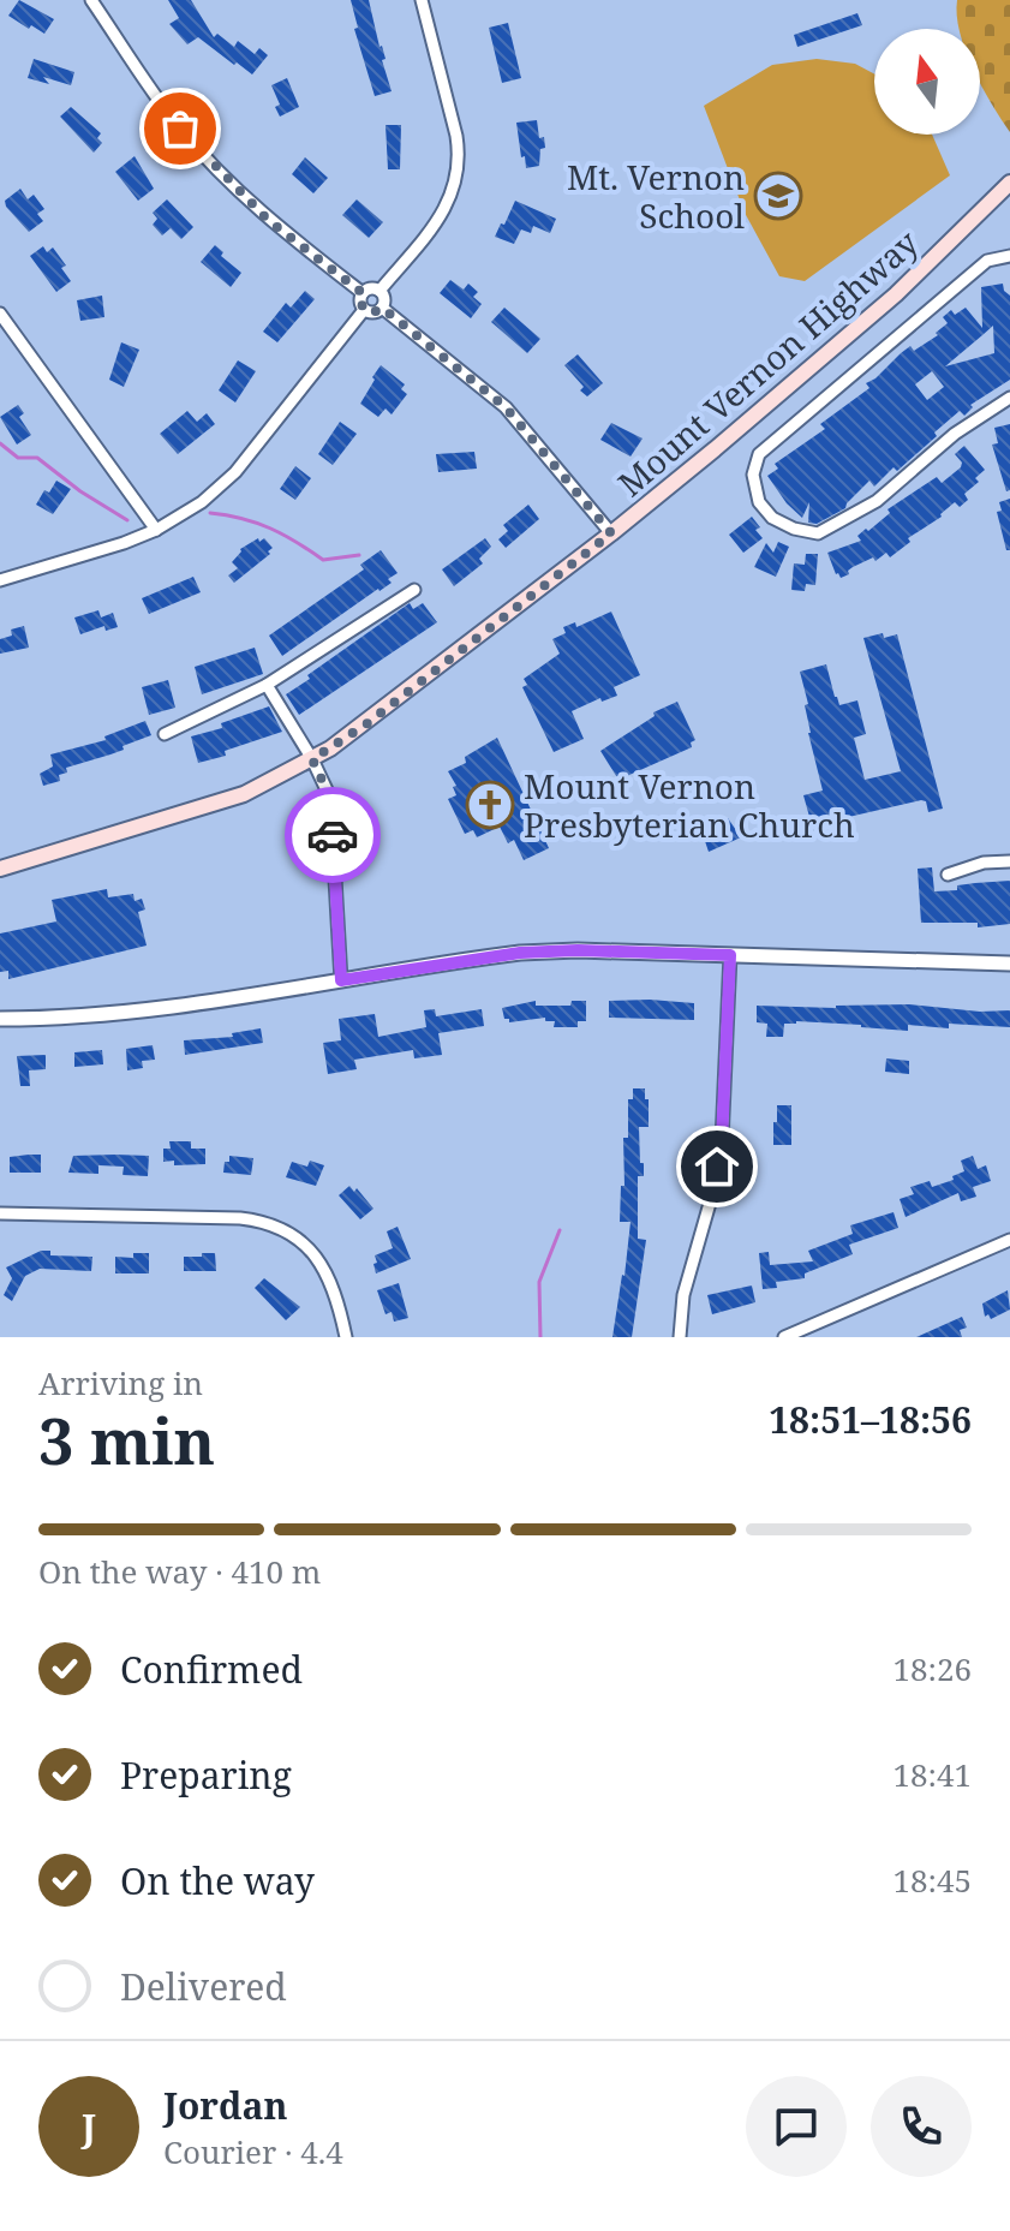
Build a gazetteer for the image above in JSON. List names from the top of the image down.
{
  "streets": {
    "main road": ["Mount Vernon Highway"]
  },
  "places": {
    "school or university": ["Mt. Vernon School"],
    "church": ["Mount Vernon Presbyterian Church"]
  },
  "north": "top",
  "page": {
    "heading": ["3 min", "Arriving in", "18:51–18:56"],
    "panel": ["Jordan", "Courier · 4.4"],
    "bar": "On the way · 410 m",
    "list": [
      ["Confirmed", "18:26"],
      ["Preparing", "18:41"],
      ["On the way", "18:45"],
      "Delivered"
    ],
    "round": "J"
  }
}
